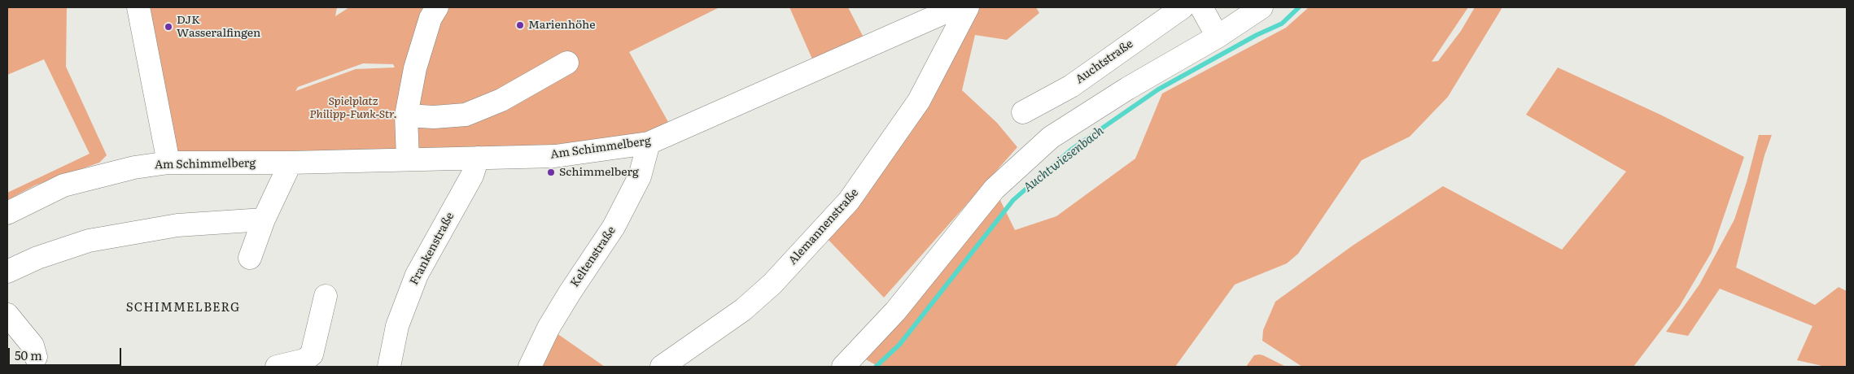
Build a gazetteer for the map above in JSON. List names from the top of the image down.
{
  "streets": {
    "street": [
      "Auchtstraße",
      "Am Schimmelberg",
      "Alemannenstraße",
      "Frankenstraße",
      "Keltenstraße"
    ]
  },
  "crossings": [
    ["Am Schimmelberg", "Frankenstraße"],
    ["Am Schimmelberg", "Keltenstraße"]
  ],
  "districts": ["SCHIMMELBERG"],
  "water": ["Auchtwiesenbach"],
  "parks": ["Spielplatz Philipp-Funk-Str."],
  "places": ["Marienhöhe", "DJK Wasseralfingen", "Schimmelberg"],
  "scale_bar": "50 m"
}
